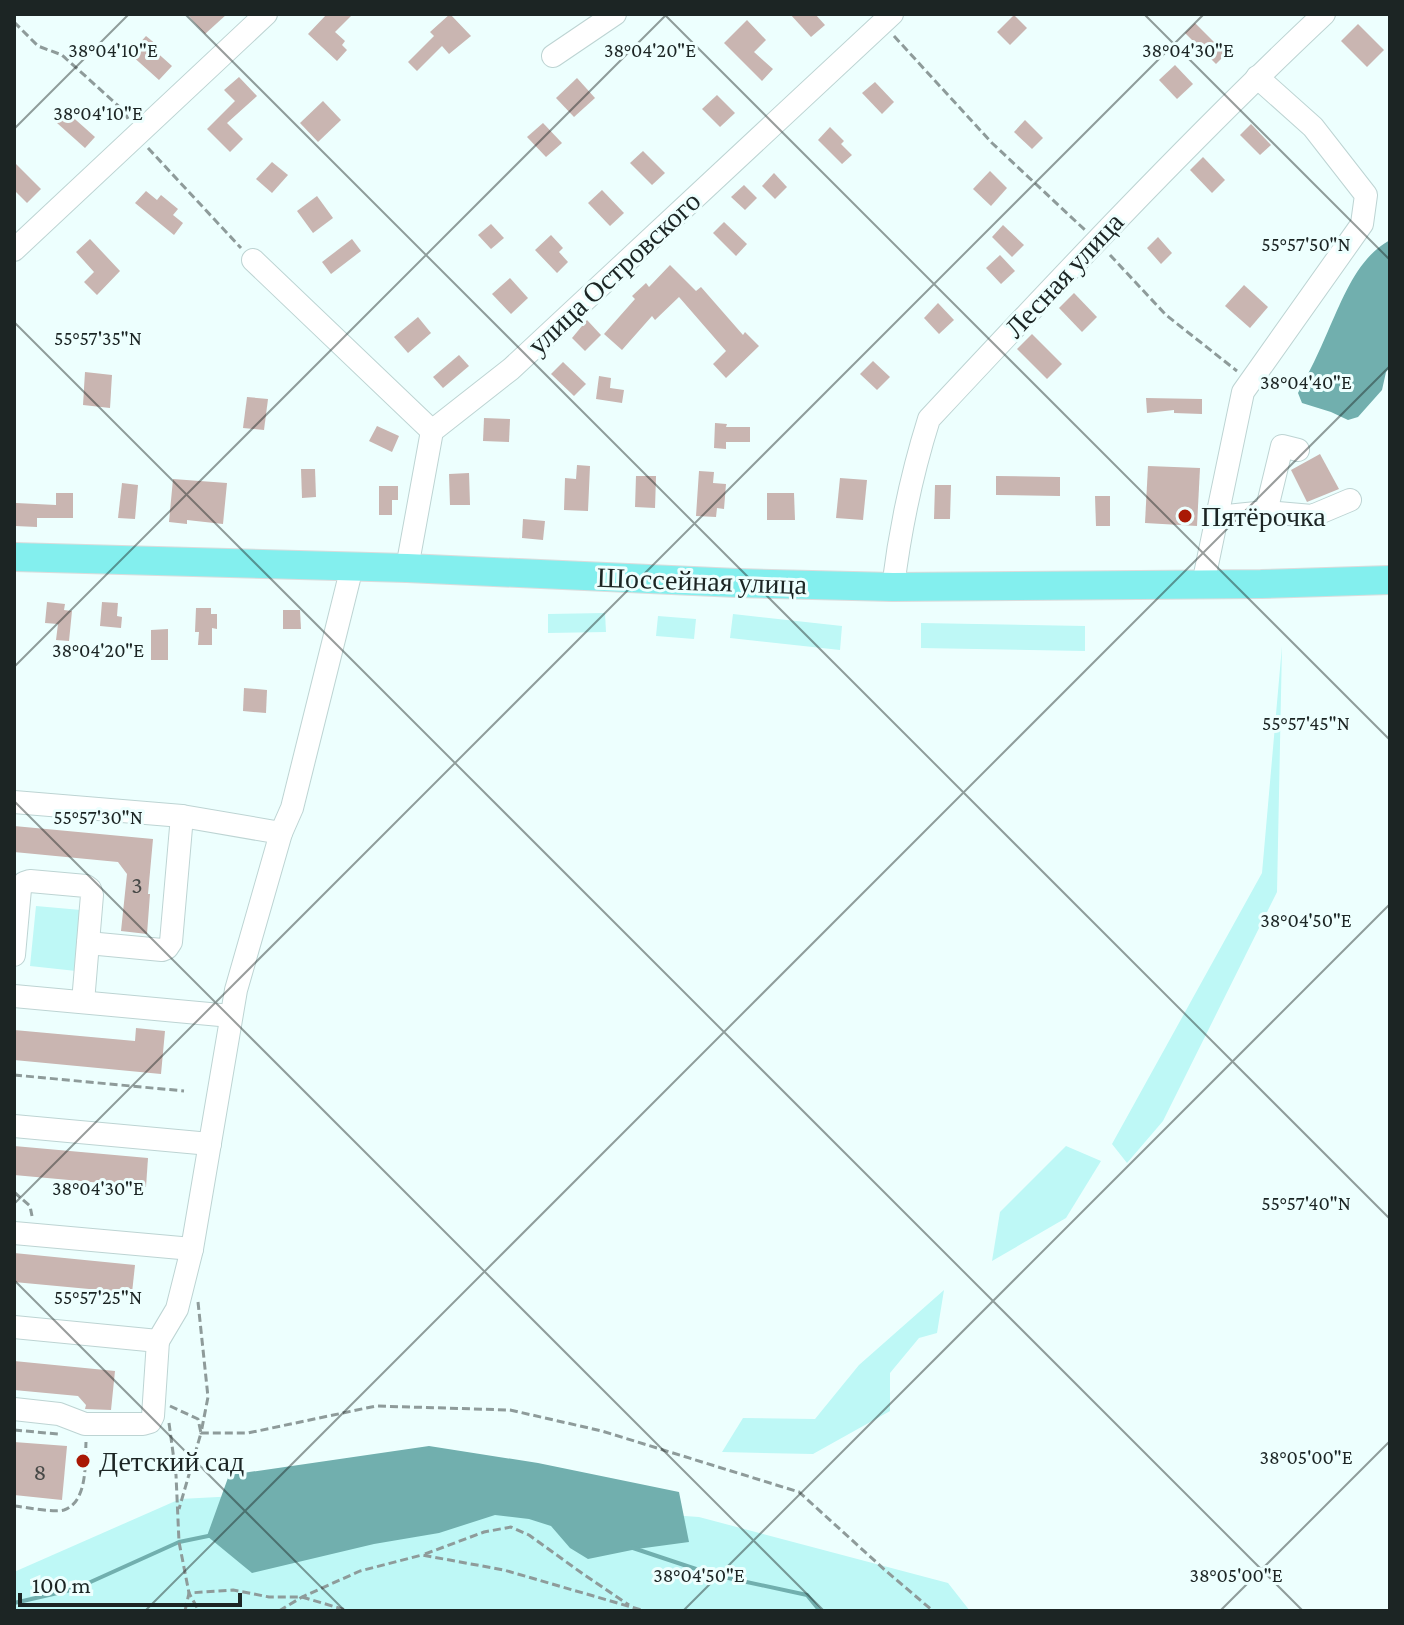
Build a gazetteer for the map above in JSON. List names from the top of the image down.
{
  "streets": {
    "main road": ["Шоссейная улица"],
    "street": ["улица Островского", "Лесная улица"]
  },
  "crossings": [
    ["Лесная улица", "Шоссейная улица"]
  ],
  "places": ["Пятёрочка", "Детский сад"],
  "house_numbers": ["3", "8"],
  "scale_bar": "100 m",
  "coordinates": [
    "38°04'10\"E",
    "38°04'20\"E",
    "38°04'30\"E",
    "55°57'50\"N",
    "55°57'35\"N",
    "38°04'40\"E",
    "55°57'45\"N",
    "55°57'30\"N",
    "38°04'50\"E",
    "55°57'40\"N",
    "55°57'25\"N",
    "38°05'00\"E"
  ]
}
